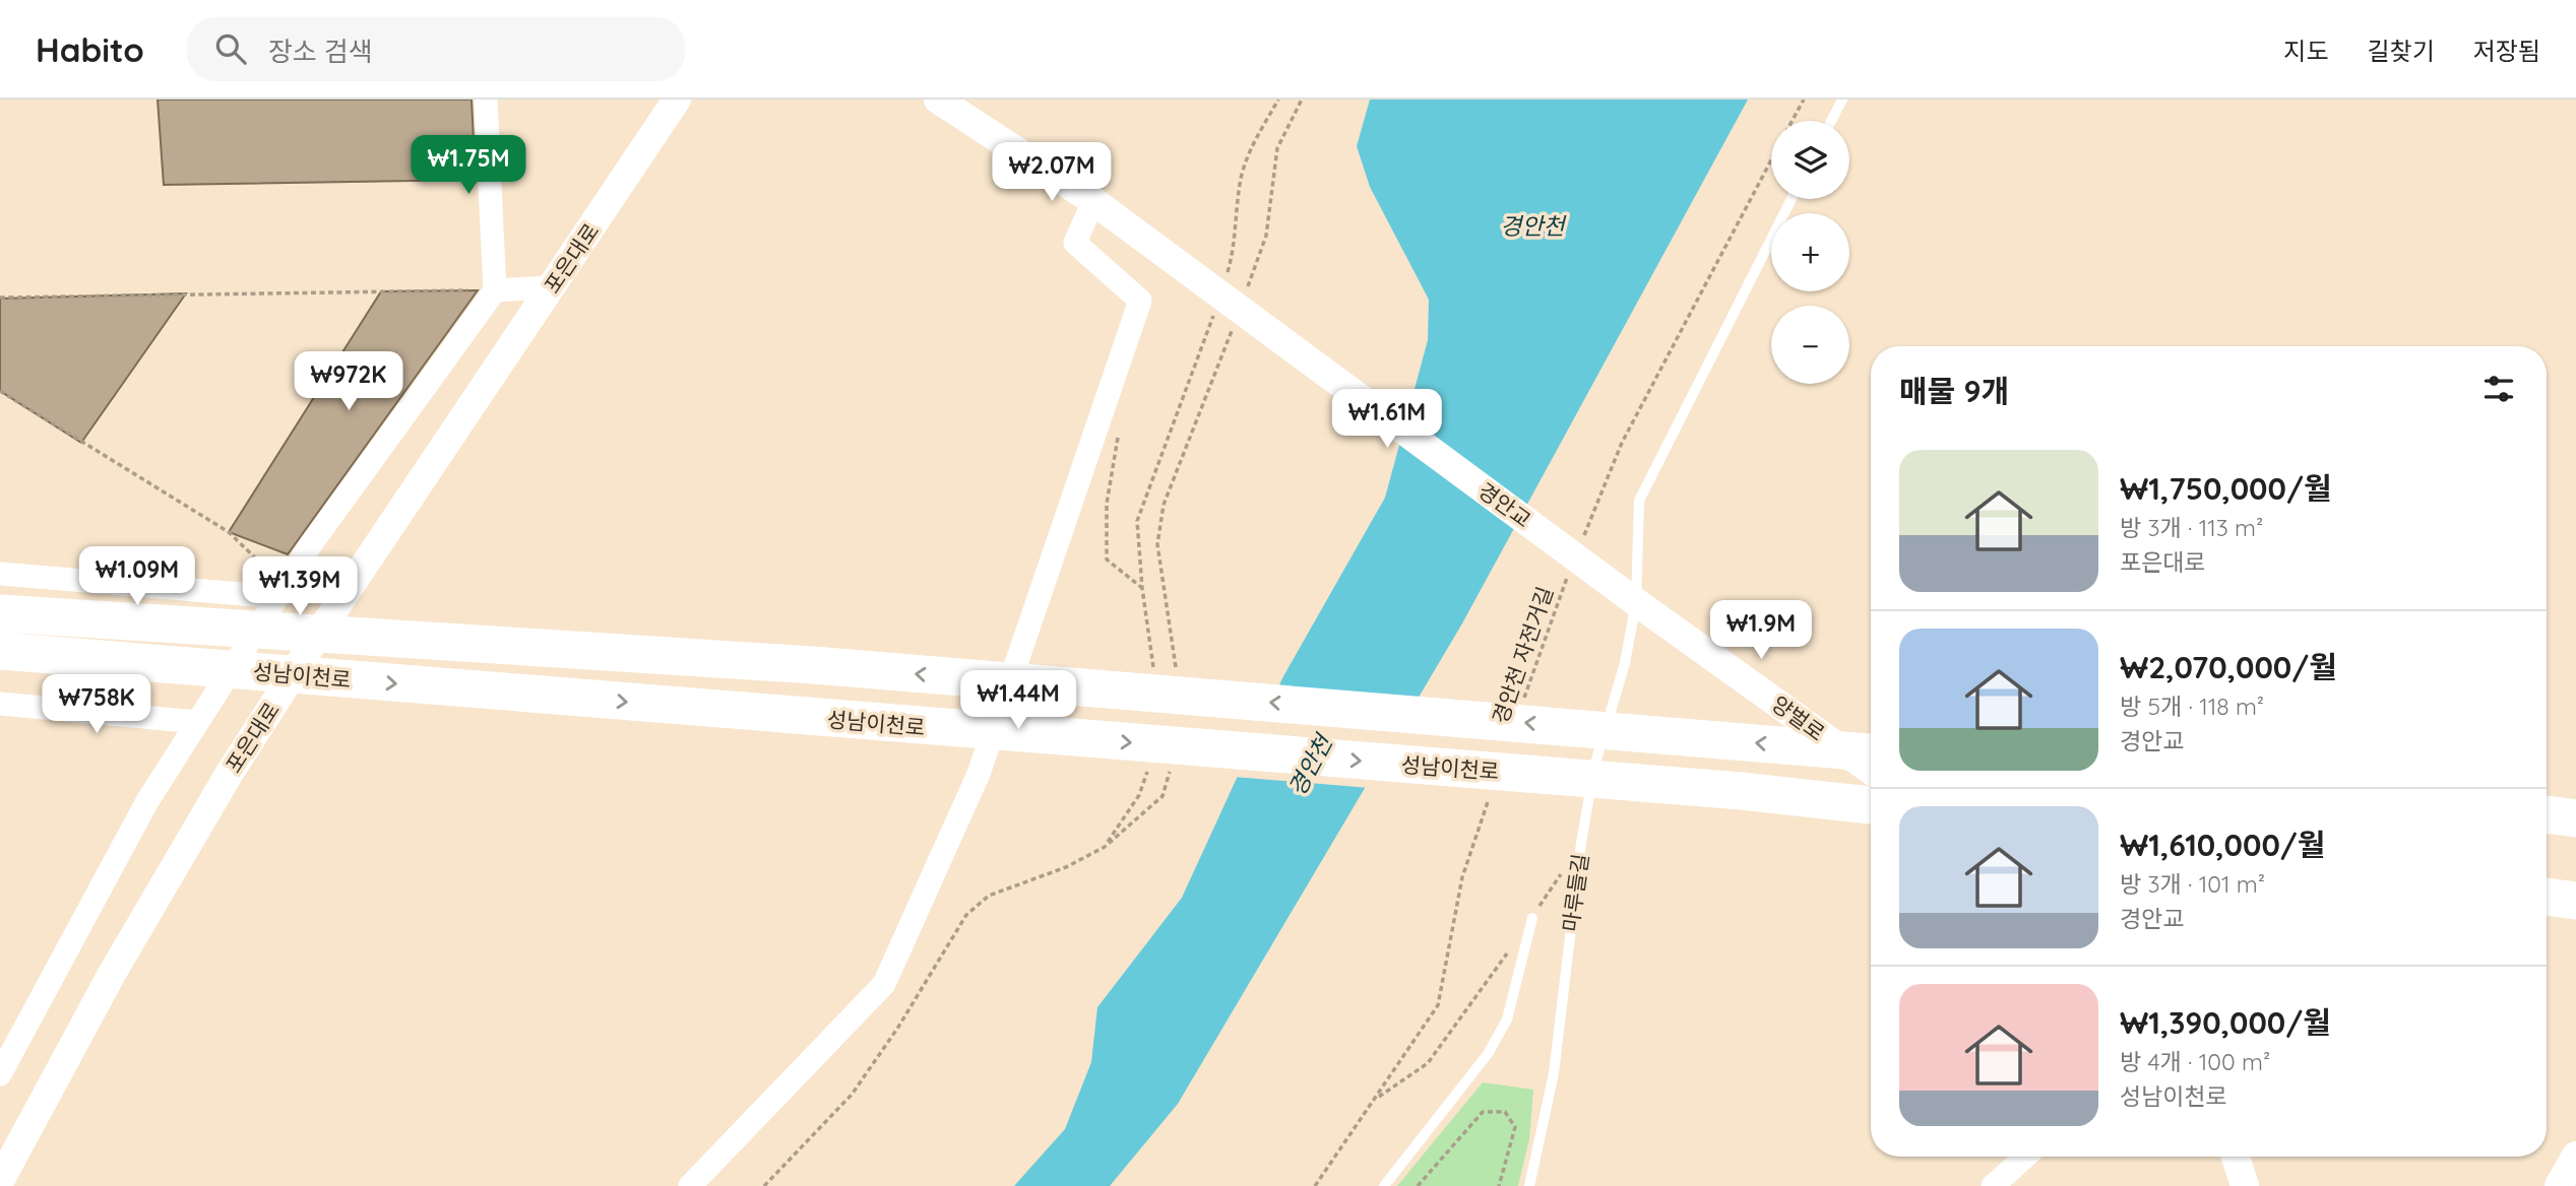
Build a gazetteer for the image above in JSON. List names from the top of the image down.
{
  "streets": {
    "highway": ["성남이천로"],
    "street": ["포은대로", "경안교", "양벌로"],
    "lane": ["마루들길"],
    "path": ["경안천 자전거길"]
  },
  "crossings": [
    ["경안교", "양벌로"],
    ["경안교", "마루들길"],
    ["양벌로", "마루들길"]
  ],
  "water": ["경안천"],
  "page": {
    "header": "Habito",
    "search": "장소 검색",
    "nav": ["지도", "길찾기", "저장됨"],
    "map_buttons": ["+", "−"],
    "price": [
      "₩1.75M",
      "₩2.07M",
      "₩972K",
      "₩1.61M",
      "₩1.09M",
      "₩1.39M",
      "₩1.9M",
      "₩1.44M",
      "₩758K"
    ],
    "heading": "매물 9개",
    "list": [
      {
        "name": "₩1,750,000/월",
        "note": "방 3개 · 113 m² · 포은대로"
      },
      {
        "name": "₩2,070,000/월",
        "note": "방 5개 · 118 m² · 경안교"
      },
      {
        "name": "₩1,610,000/월",
        "note": "방 3개 · 101 m² · 경안교"
      },
      {
        "name": "₩1,390,000/월",
        "note": "방 4개 · 100 m² · 성남이천로"
      }
    ]
  }
}
